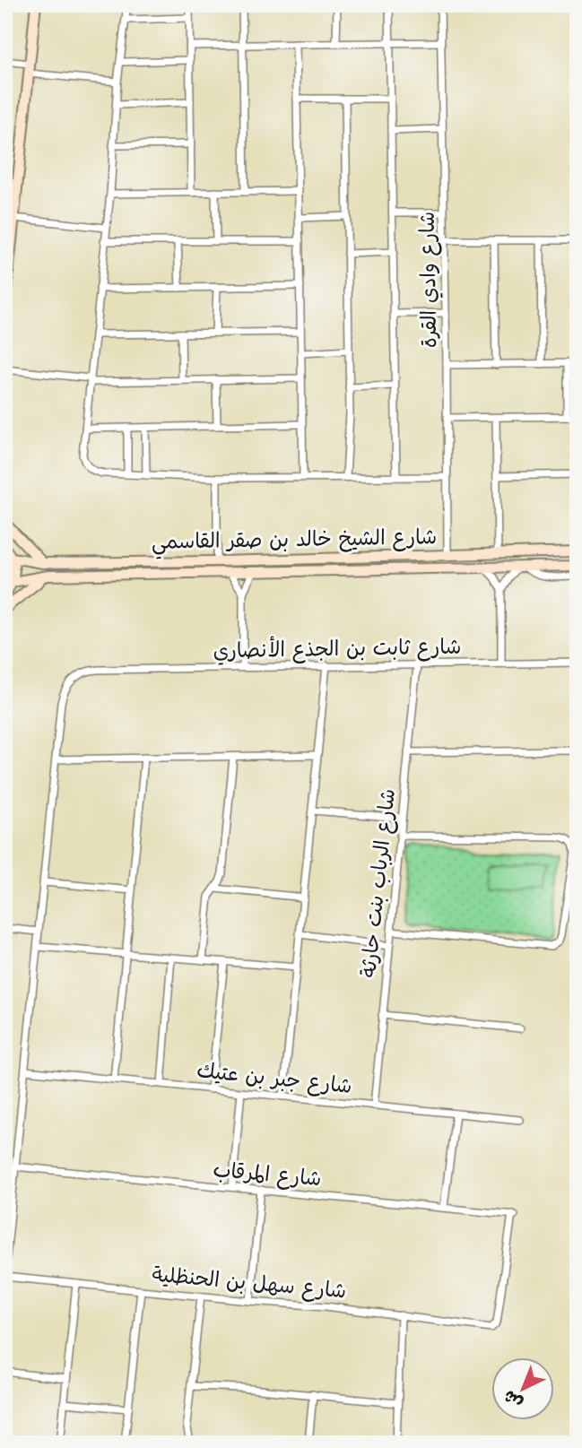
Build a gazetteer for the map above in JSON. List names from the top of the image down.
{
  "streets": {
    "main road": ["شارع الشيخ خالد بن صقر القاسمي"],
    "street": [
      "شارع وادي القرة",
      "شارع ثابت بن الجذع الأنصاري",
      "شارع الرباب بنت حارثة",
      "شارع جبر بن عتيك",
      "شارع المرقاب",
      "شارع سهل بن الحنظلية"
    ]
  },
  "crossings": [
    ["شارع وادي القرة", "شارع الشيخ خالد بن صقر القاسمي"],
    ["شارع ثابت بن الجذع الأنصاري", "شارع الرباب بنت حارثة"],
    ["شارع الرباب بنت حارثة", "شارع جبر بن عتيك"],
    ["شارع المرقاب", "شارع سهل بن الحنظلية"]
  ],
  "north": "bottom left"
}
